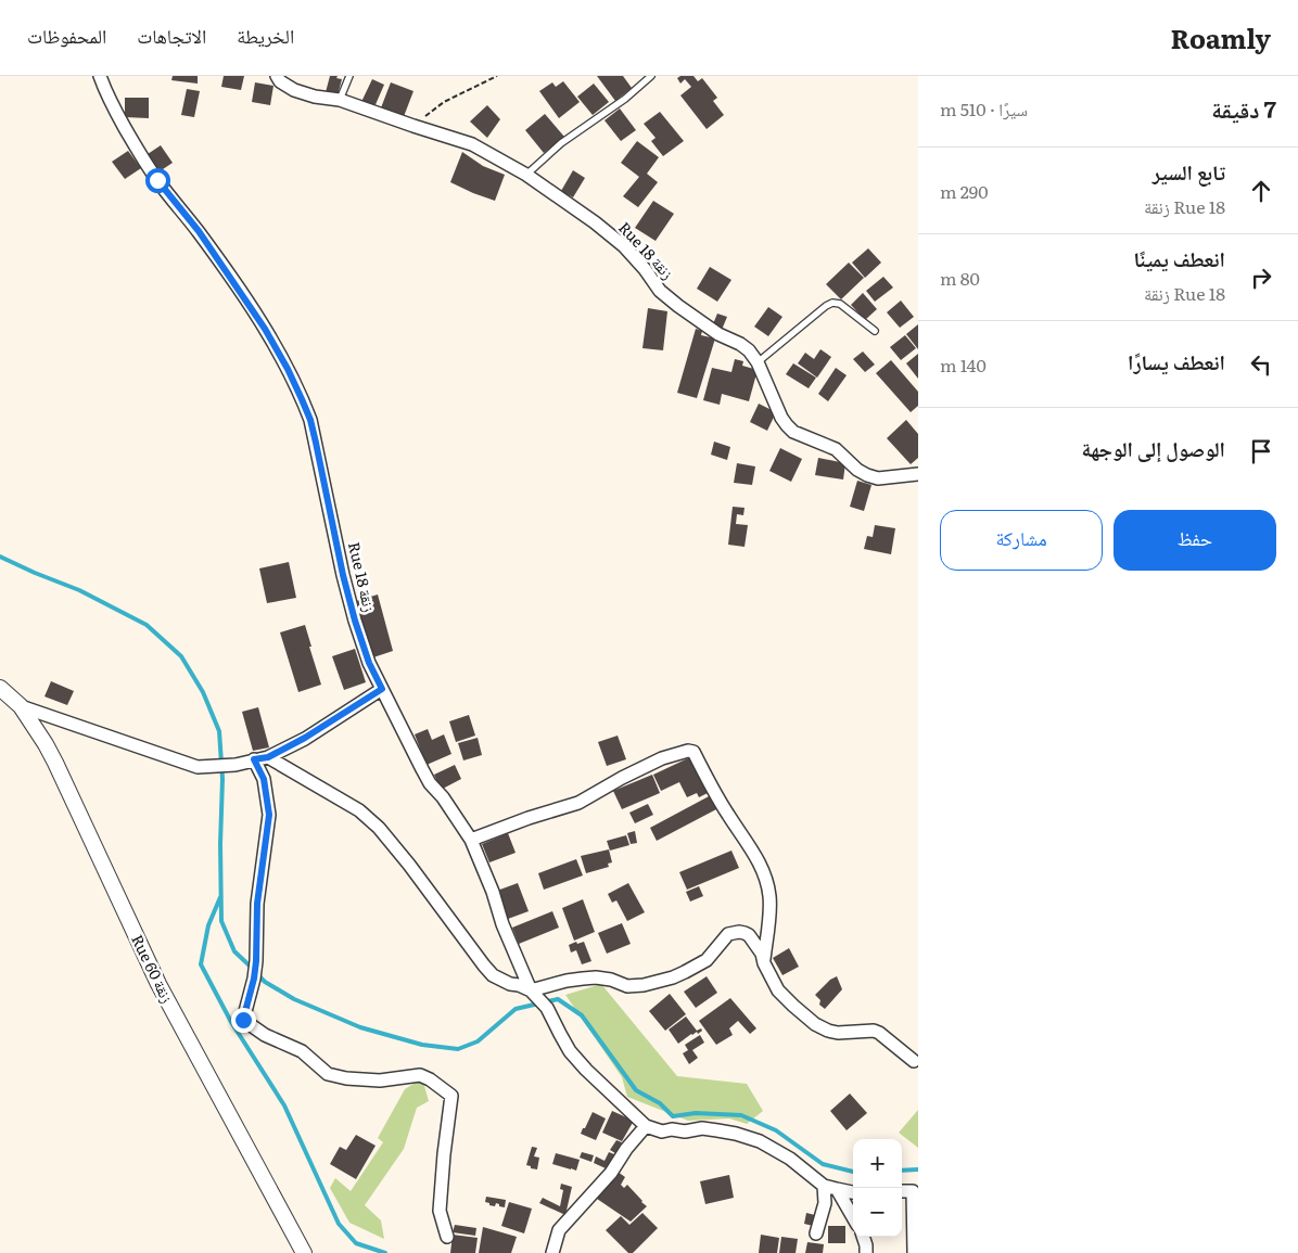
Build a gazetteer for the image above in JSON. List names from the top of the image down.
{
  "streets": {
    "street": ["Rue 18 زنقة", "Rue 60 زنقة"]
  },
  "page": {
    "header": "Roamly",
    "nav": ["الخريطة", "الاتجاهات", "المحفوظات"],
    "heading": ["7 دقيقة", "سيرًا · 510 m"],
    "list": [
      ["تابع السير", "Rue 18 زنقة", "290 m"],
      ["انعطف يمينًا", "Rue 18 زنقة", "80 m"],
      ["انعطف يسارًا", "140 m"],
      "الوصول إلى الوجهة"
    ],
    "buttons": ["حفظ", "مشاركة"],
    "map_buttons": ["+", "−"]
  }
}
